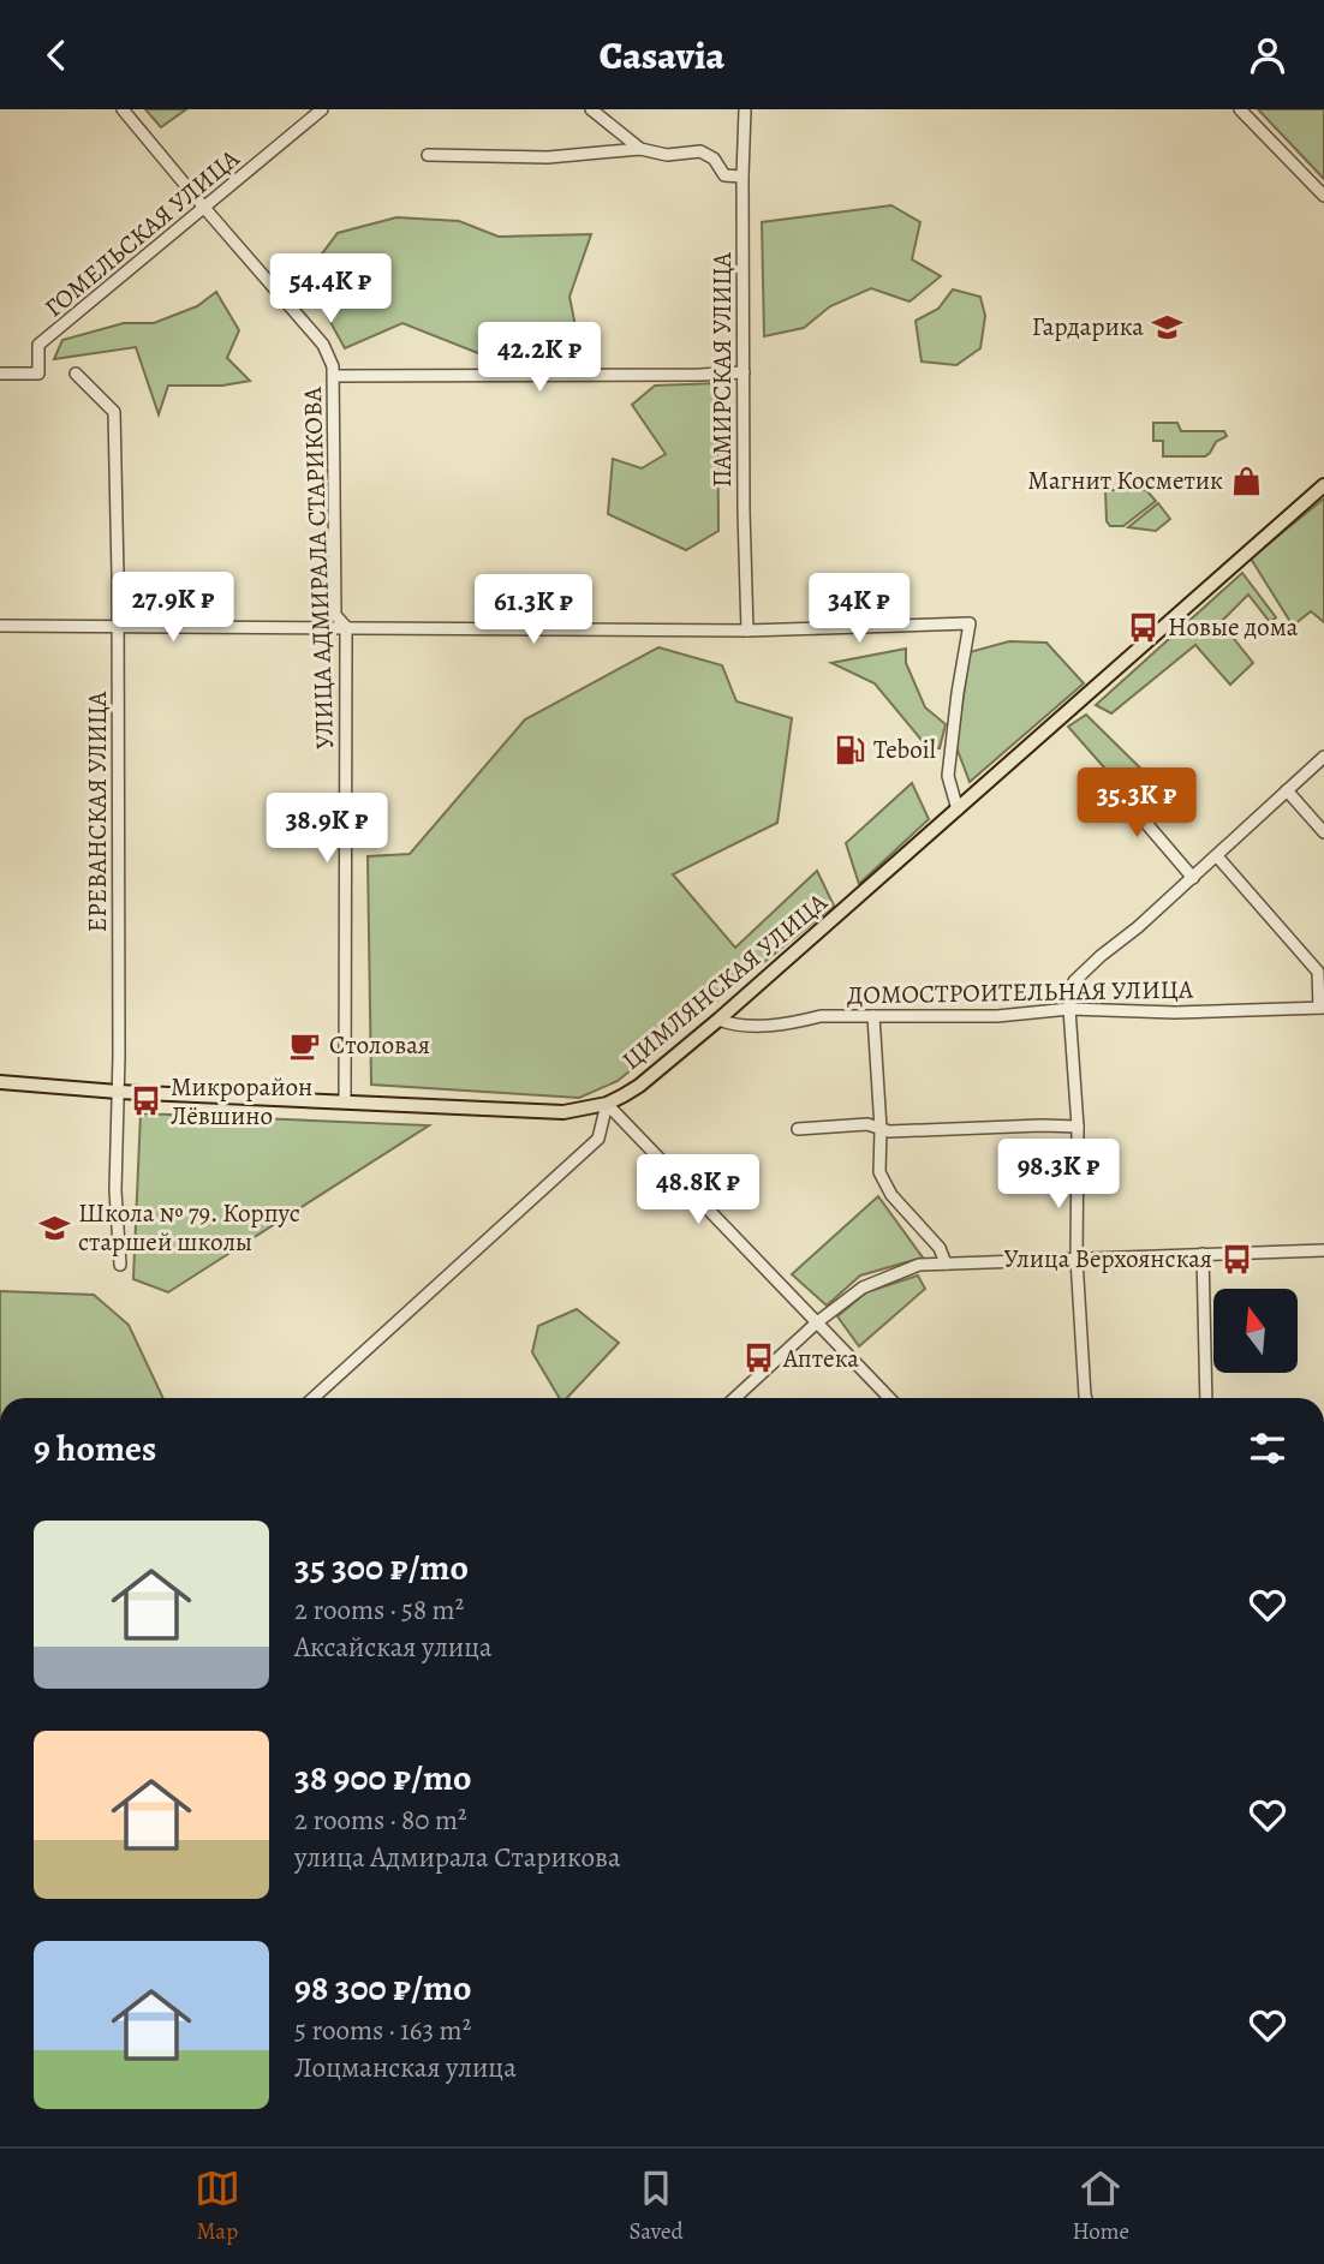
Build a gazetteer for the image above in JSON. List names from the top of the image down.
{
  "streets": {
    "main road": ["ЦИМЛЯНСКАЯ УЛИЦА"],
    "street": [
      "ГОМЕЛЬСКАЯ УЛИЦА",
      "ПАМИРСКАЯ УЛИЦА",
      "УЛИЦА АДМИРАЛА СТАРИКОВА",
      "ЕРЕВАНСКАЯ УЛИЦА",
      "ДОМОСТРОИТЕЛЬНАЯ УЛИЦА"
    ]
  },
  "crossings": [
    ["ГОМЕЛЬСКАЯ УЛИЦА", "УЛИЦА АДМИРАЛА СТАРИКОВА"],
    ["УЛИЦА АДМИРАЛА СТАРИКОВА", "ЦИМЛЯНСКАЯ УЛИЦА"],
    ["ЕРЕВАНСКАЯ УЛИЦА", "ЦИМЛЯНСКАЯ УЛИЦА"],
    ["ЦИМЛЯНСКАЯ УЛИЦА", "ДОМОСТРОИТЕЛЬНАЯ УЛИЦА"]
  ],
  "places": {
    "school or university": ["Гардарика", "Школа № 79. Корпус старшей школы"],
    "shop": ["Магнит Косметик"],
    "bus stop": [
      "Новые дома",
      "Микрорайон Лёвшино",
      "Улица Верхоянская",
      "Аптека"
    ],
    "fuel station": ["Teboil"],
    "cafe": ["Столовая"]
  },
  "north": "top",
  "page": {
    "header": "Casavia",
    "price": [
      "54.4K ₽",
      "42.2K ₽",
      "27.9K ₽",
      "34K ₽",
      "61.3K ₽",
      "35.3K ₽",
      "38.9K ₽",
      "98.3K ₽",
      "48.8K ₽"
    ],
    "heading": "9 homes",
    "list": [
      {
        "name": "35 300 ₽/mo",
        "note": "2 rooms · 58 m² · Аксайская улица"
      },
      {
        "name": "38 900 ₽/mo",
        "note": "2 rooms · 80 m² · улица Адмирала Старикова"
      },
      {
        "name": "98 300 ₽/mo",
        "note": "5 rooms · 163 m² · Лоцманская улица"
      }
    ],
    "tabs": ["Map", "Saved", "Home"]
  }
}
